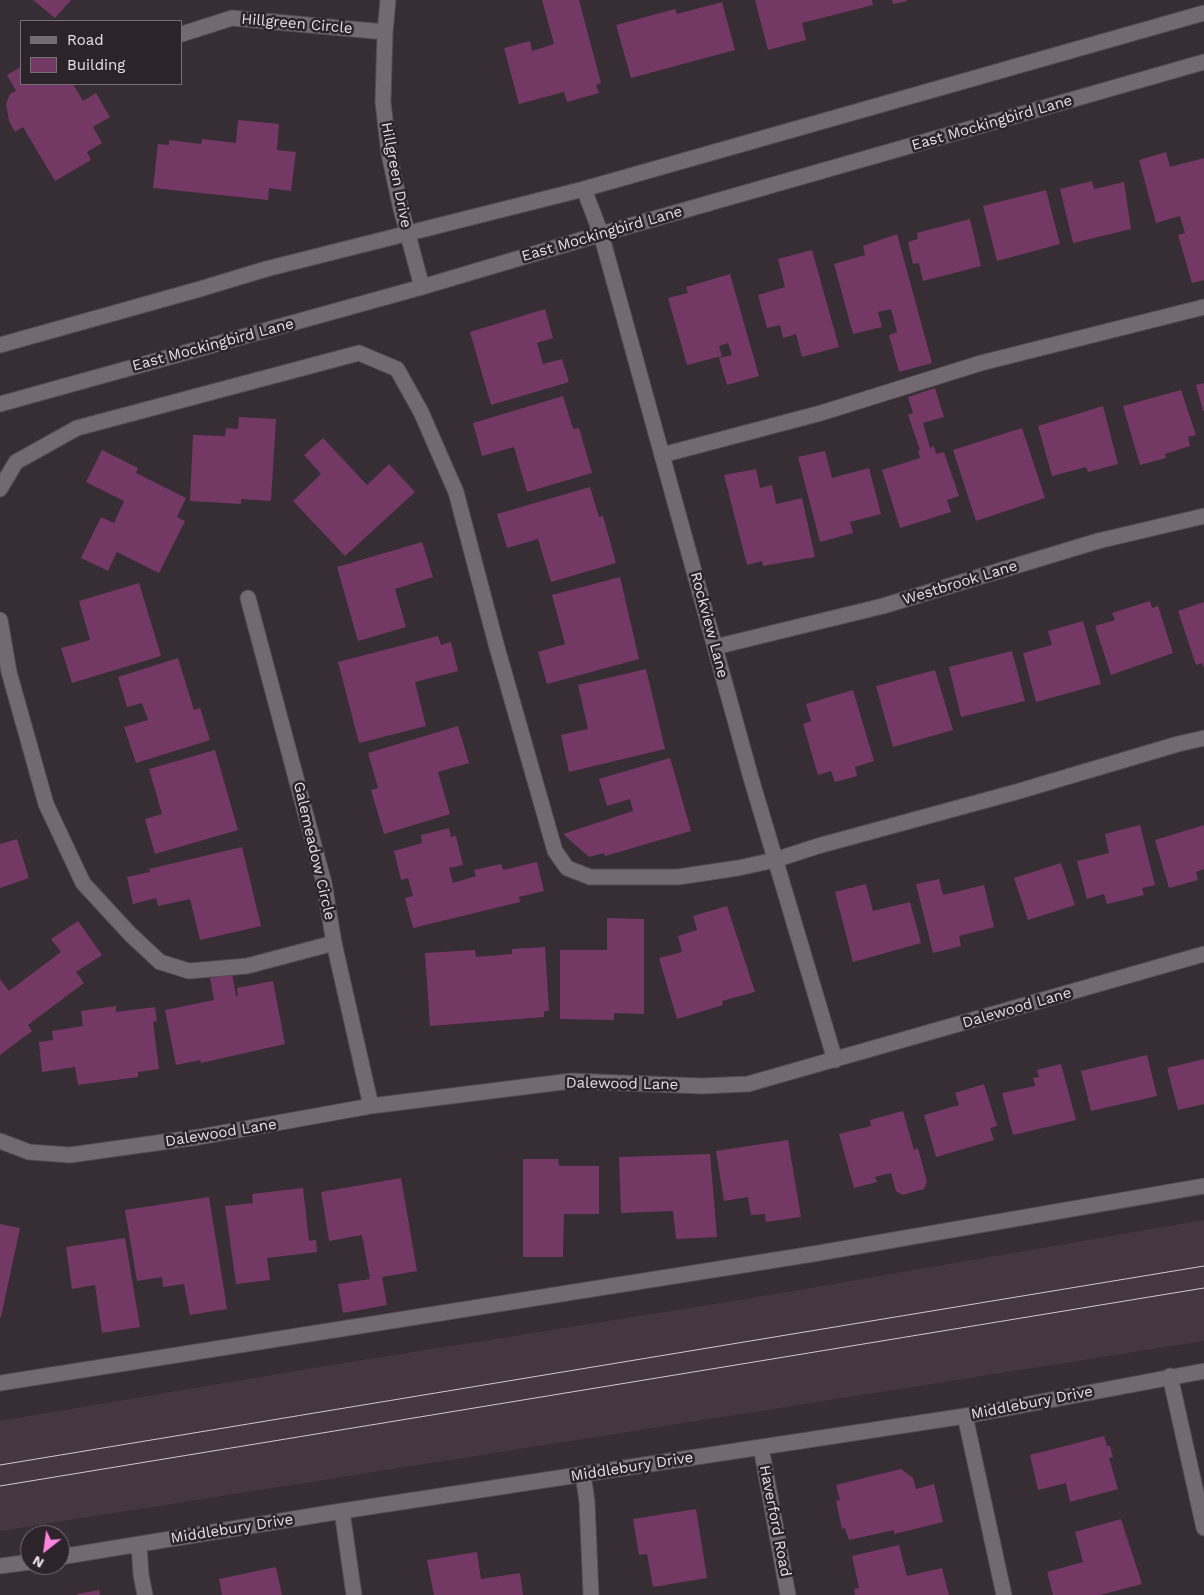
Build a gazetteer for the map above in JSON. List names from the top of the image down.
{
  "streets": {
    "street": [
      "Hillgreen Circle",
      "East Mockingbird Lane",
      "Hillgreen Drive",
      "Westbrook Lane",
      "Rockview Lane",
      "Galemeadow Circle",
      "Dalewood Lane",
      "Middlebury Drive",
      "Haverford Road"
    ]
  },
  "crossings": [
    ["Hillgreen Circle", "Hillgreen Drive"],
    ["East Mockingbird Lane", "Hillgreen Drive"],
    ["East Mockingbird Lane", "Rockview Lane"],
    ["Westbrook Lane", "Rockview Lane"],
    ["Rockview Lane", "Dalewood Lane"],
    ["Galemeadow Circle", "Dalewood Lane"],
    ["Middlebury Drive", "Haverford Road"]
  ],
  "legend": ["Road", "Building"],
  "north": "bottom left"
}
